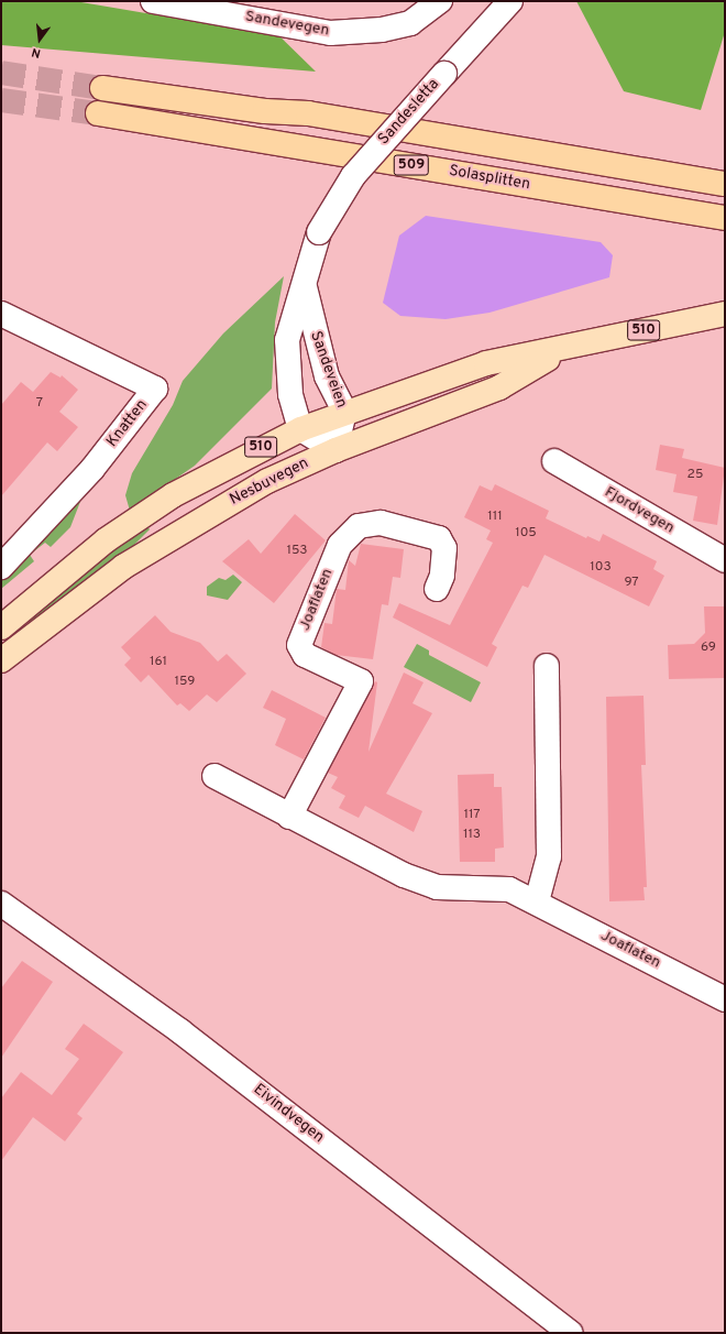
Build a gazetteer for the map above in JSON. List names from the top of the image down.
{
  "streets": {
    "highway": ["509", "Solasplitten"],
    "main road": ["510", "Nesbuvegen"],
    "street": [
      "Sandevegen",
      "Sandesletta",
      "Sandeveien",
      "Knatten",
      "Fjordvegen",
      "Joaflaten",
      "Eivindvegen"
    ]
  },
  "crossings": [
    ["Sandesletta", "Sandeveien"],
    ["Sandeveien", "Nesbuvegen"]
  ],
  "house_numbers": [
    "7",
    "25",
    "111",
    "105",
    "153",
    "103",
    "97",
    "69",
    "161",
    "159",
    "117",
    "113"
  ],
  "north": "bottom"
}
